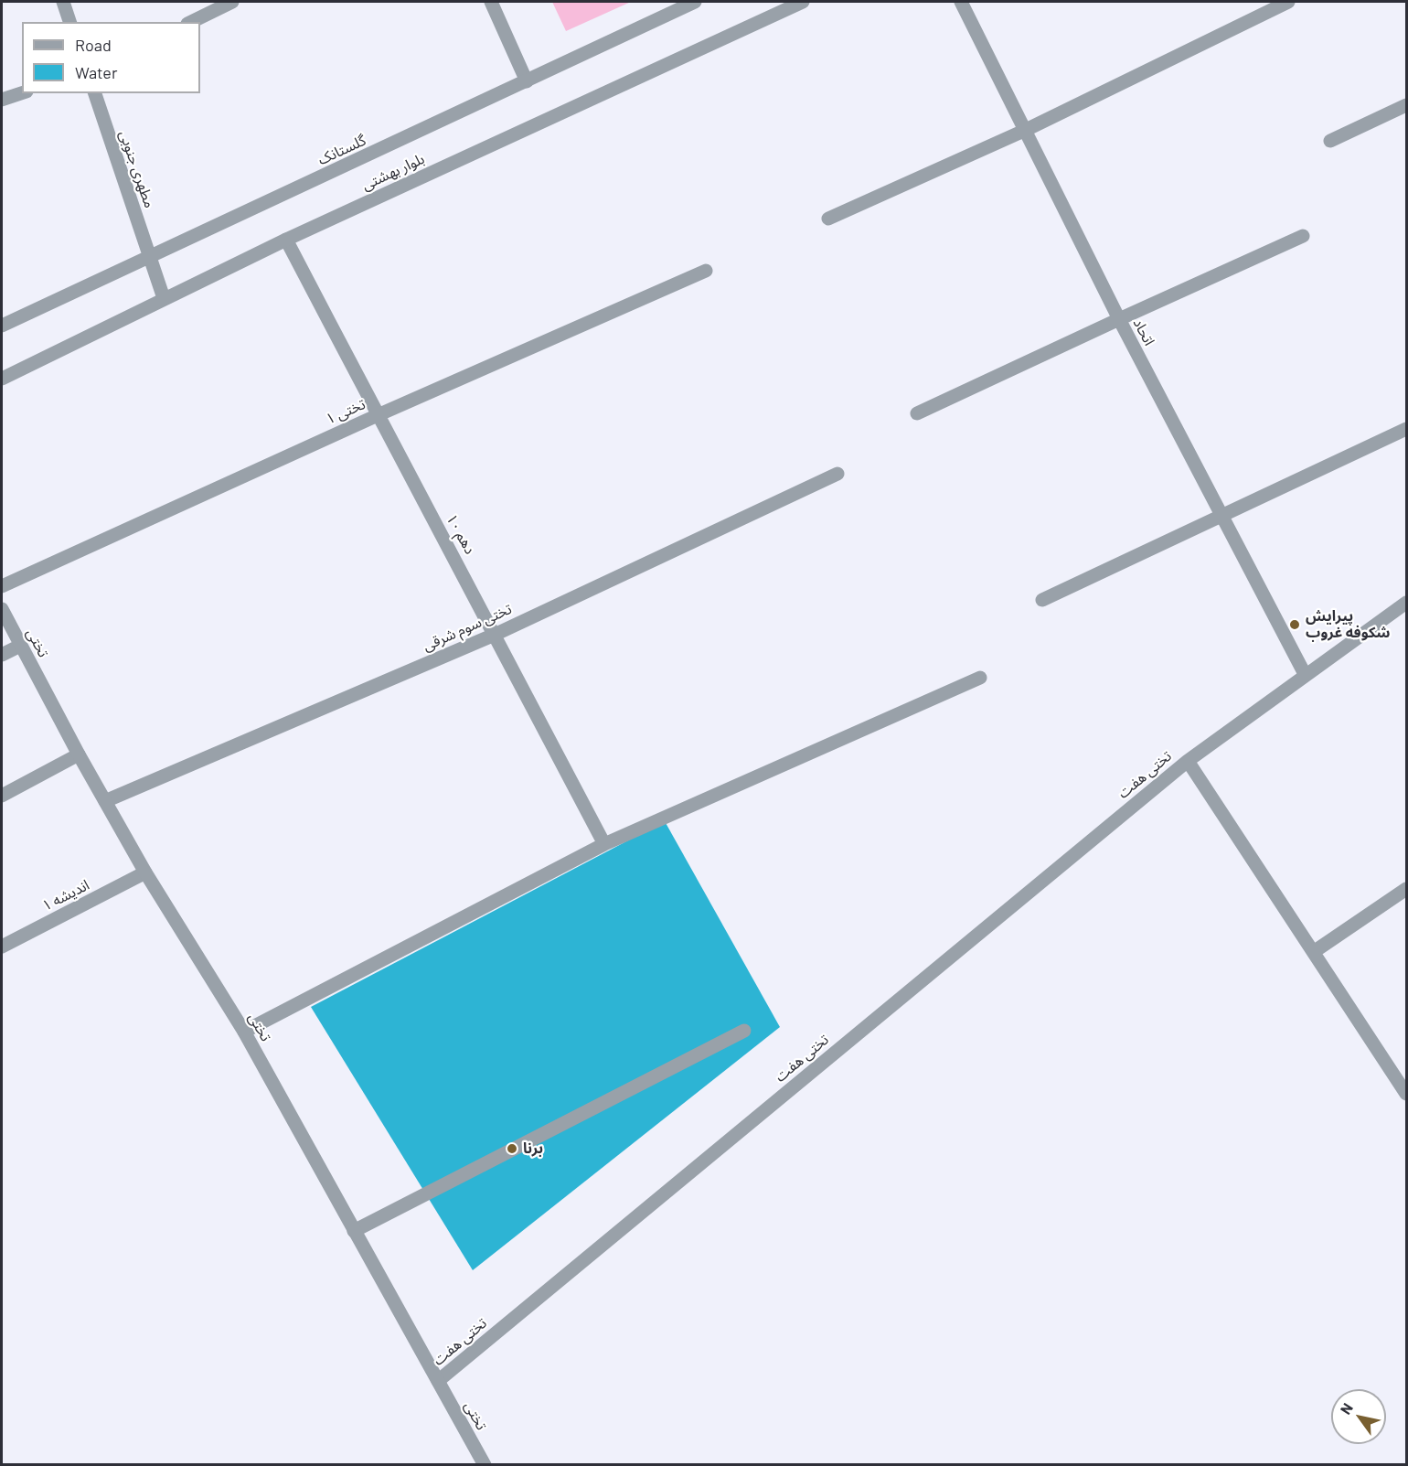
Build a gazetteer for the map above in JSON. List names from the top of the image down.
{
  "streets": {
    "street": [
      "گلستانک",
      "مطهری جنوبی",
      "بلوار بهشتی",
      "اتحاد",
      "تختی ۱",
      "دهم ۱۰",
      "تختی سوم شرقی",
      "تختی",
      "تختی هفت",
      "اندیشه ۱"
    ]
  },
  "crossings": [
    ["گلستانک", "مطهری جنوبی"],
    ["مطهری جنوبی", "بلوار بهشتی"],
    ["بلوار بهشتی", "دهم ۱۰"],
    ["اتحاد", "تختی هفت"],
    ["تختی ۱", "دهم ۱۰"],
    ["دهم ۱۰", "تختی سوم شرقی"],
    ["تختی سوم شرقی", "تختی"],
    ["تختی", "تختی هفت"],
    ["تختی", "اندیشه ۱"]
  ],
  "places": ["پیرایش شکوفه غروب", "برنا"],
  "legend": ["Road", "Water"],
  "north": "top left"
}
